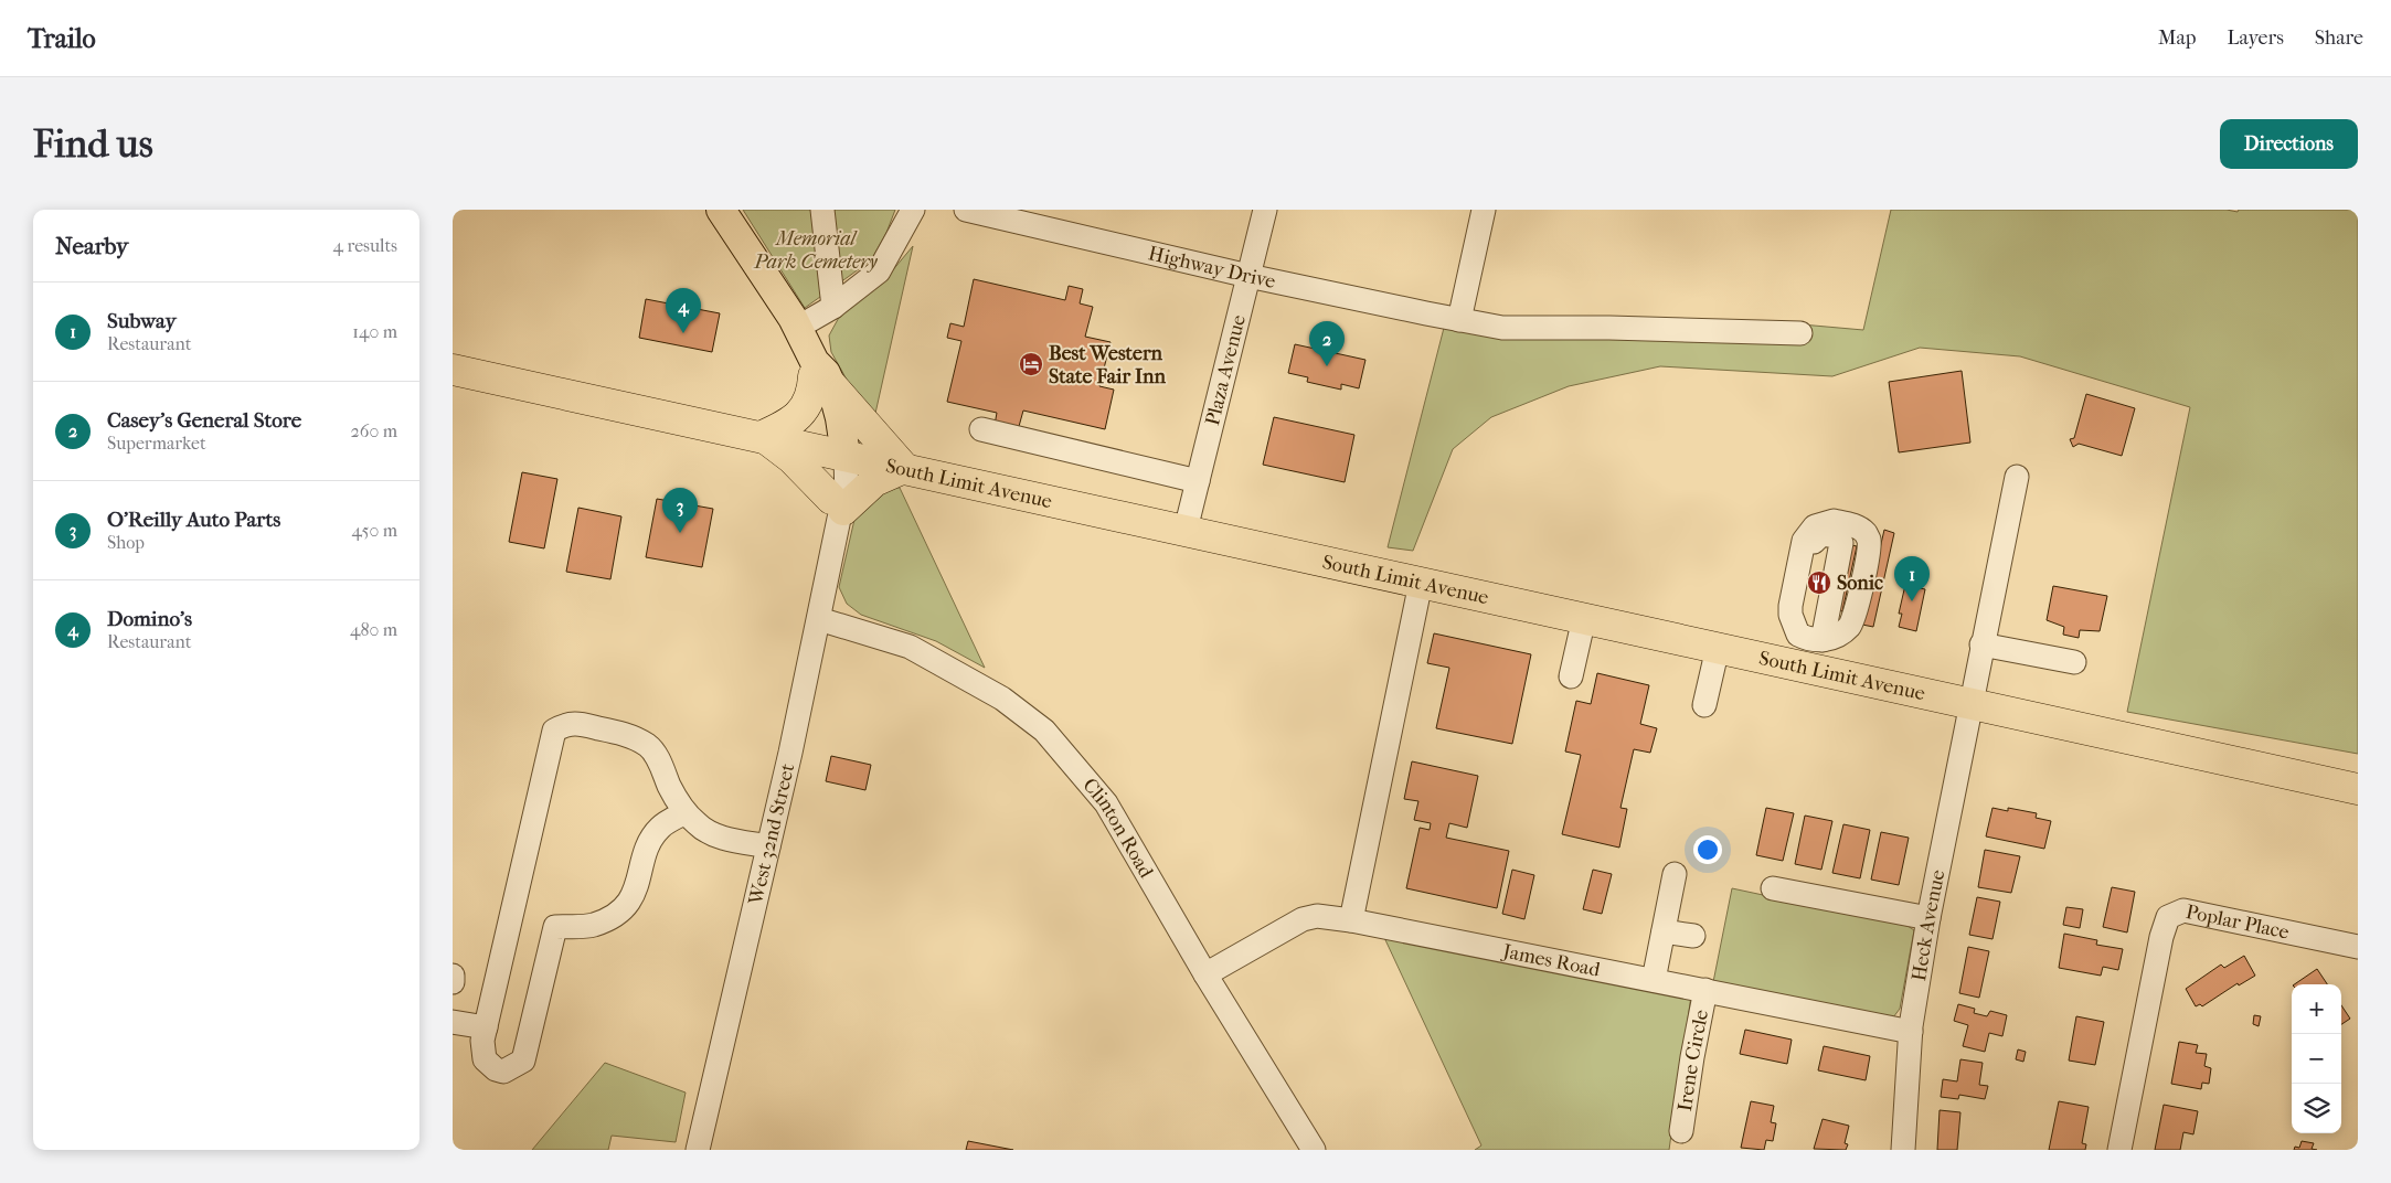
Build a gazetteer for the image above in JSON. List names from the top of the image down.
{
  "streets": {
    "highway": ["South Limit Avenue"],
    "street": [
      "Highway Drive",
      "Plaza Avenue",
      "Clinton Road",
      "West 32nd Street",
      "Poplar Place",
      "Heck Avenue",
      "James Road",
      "Irene Circle"
    ]
  },
  "crossings": [
    ["Highway Drive", "Plaza Avenue"],
    ["Plaza Avenue", "South Limit Avenue"],
    ["South Limit Avenue", "West 32nd Street"],
    ["South Limit Avenue", "Heck Avenue"],
    ["Clinton Road", "West 32nd Street"],
    ["Clinton Road", "James Road"],
    ["Heck Avenue", "James Road"],
    ["James Road", "Irene Circle"]
  ],
  "parks": ["Memorial Park Cemetery"],
  "places": {
    "hotel": ["Best Western State Fair Inn"],
    "restaurant": ["Sonic"]
  },
  "page": {
    "header": "Trailo",
    "nav": ["Map", "Layers", "Share"],
    "buttons": "Directions",
    "title": "Find us",
    "heading": ["Nearby", "4 results"],
    "list": [
      {
        "mark": "1",
        "name": "Subway",
        "note": "Restaurant",
        "value": "140 m"
      },
      {
        "mark": "2",
        "name": "Casey's General Store",
        "note": "Supermarket",
        "value": "260 m"
      },
      {
        "mark": "3",
        "name": "O'Reilly Auto Parts",
        "note": "Shop",
        "value": "450 m"
      },
      {
        "mark": "4",
        "name": "Domino's",
        "note": "Restaurant",
        "value": "480 m"
      }
    ],
    "pins": [
      "4",
      "2",
      "3",
      "1"
    ],
    "map_buttons": ["+", "−"]
  }
}
